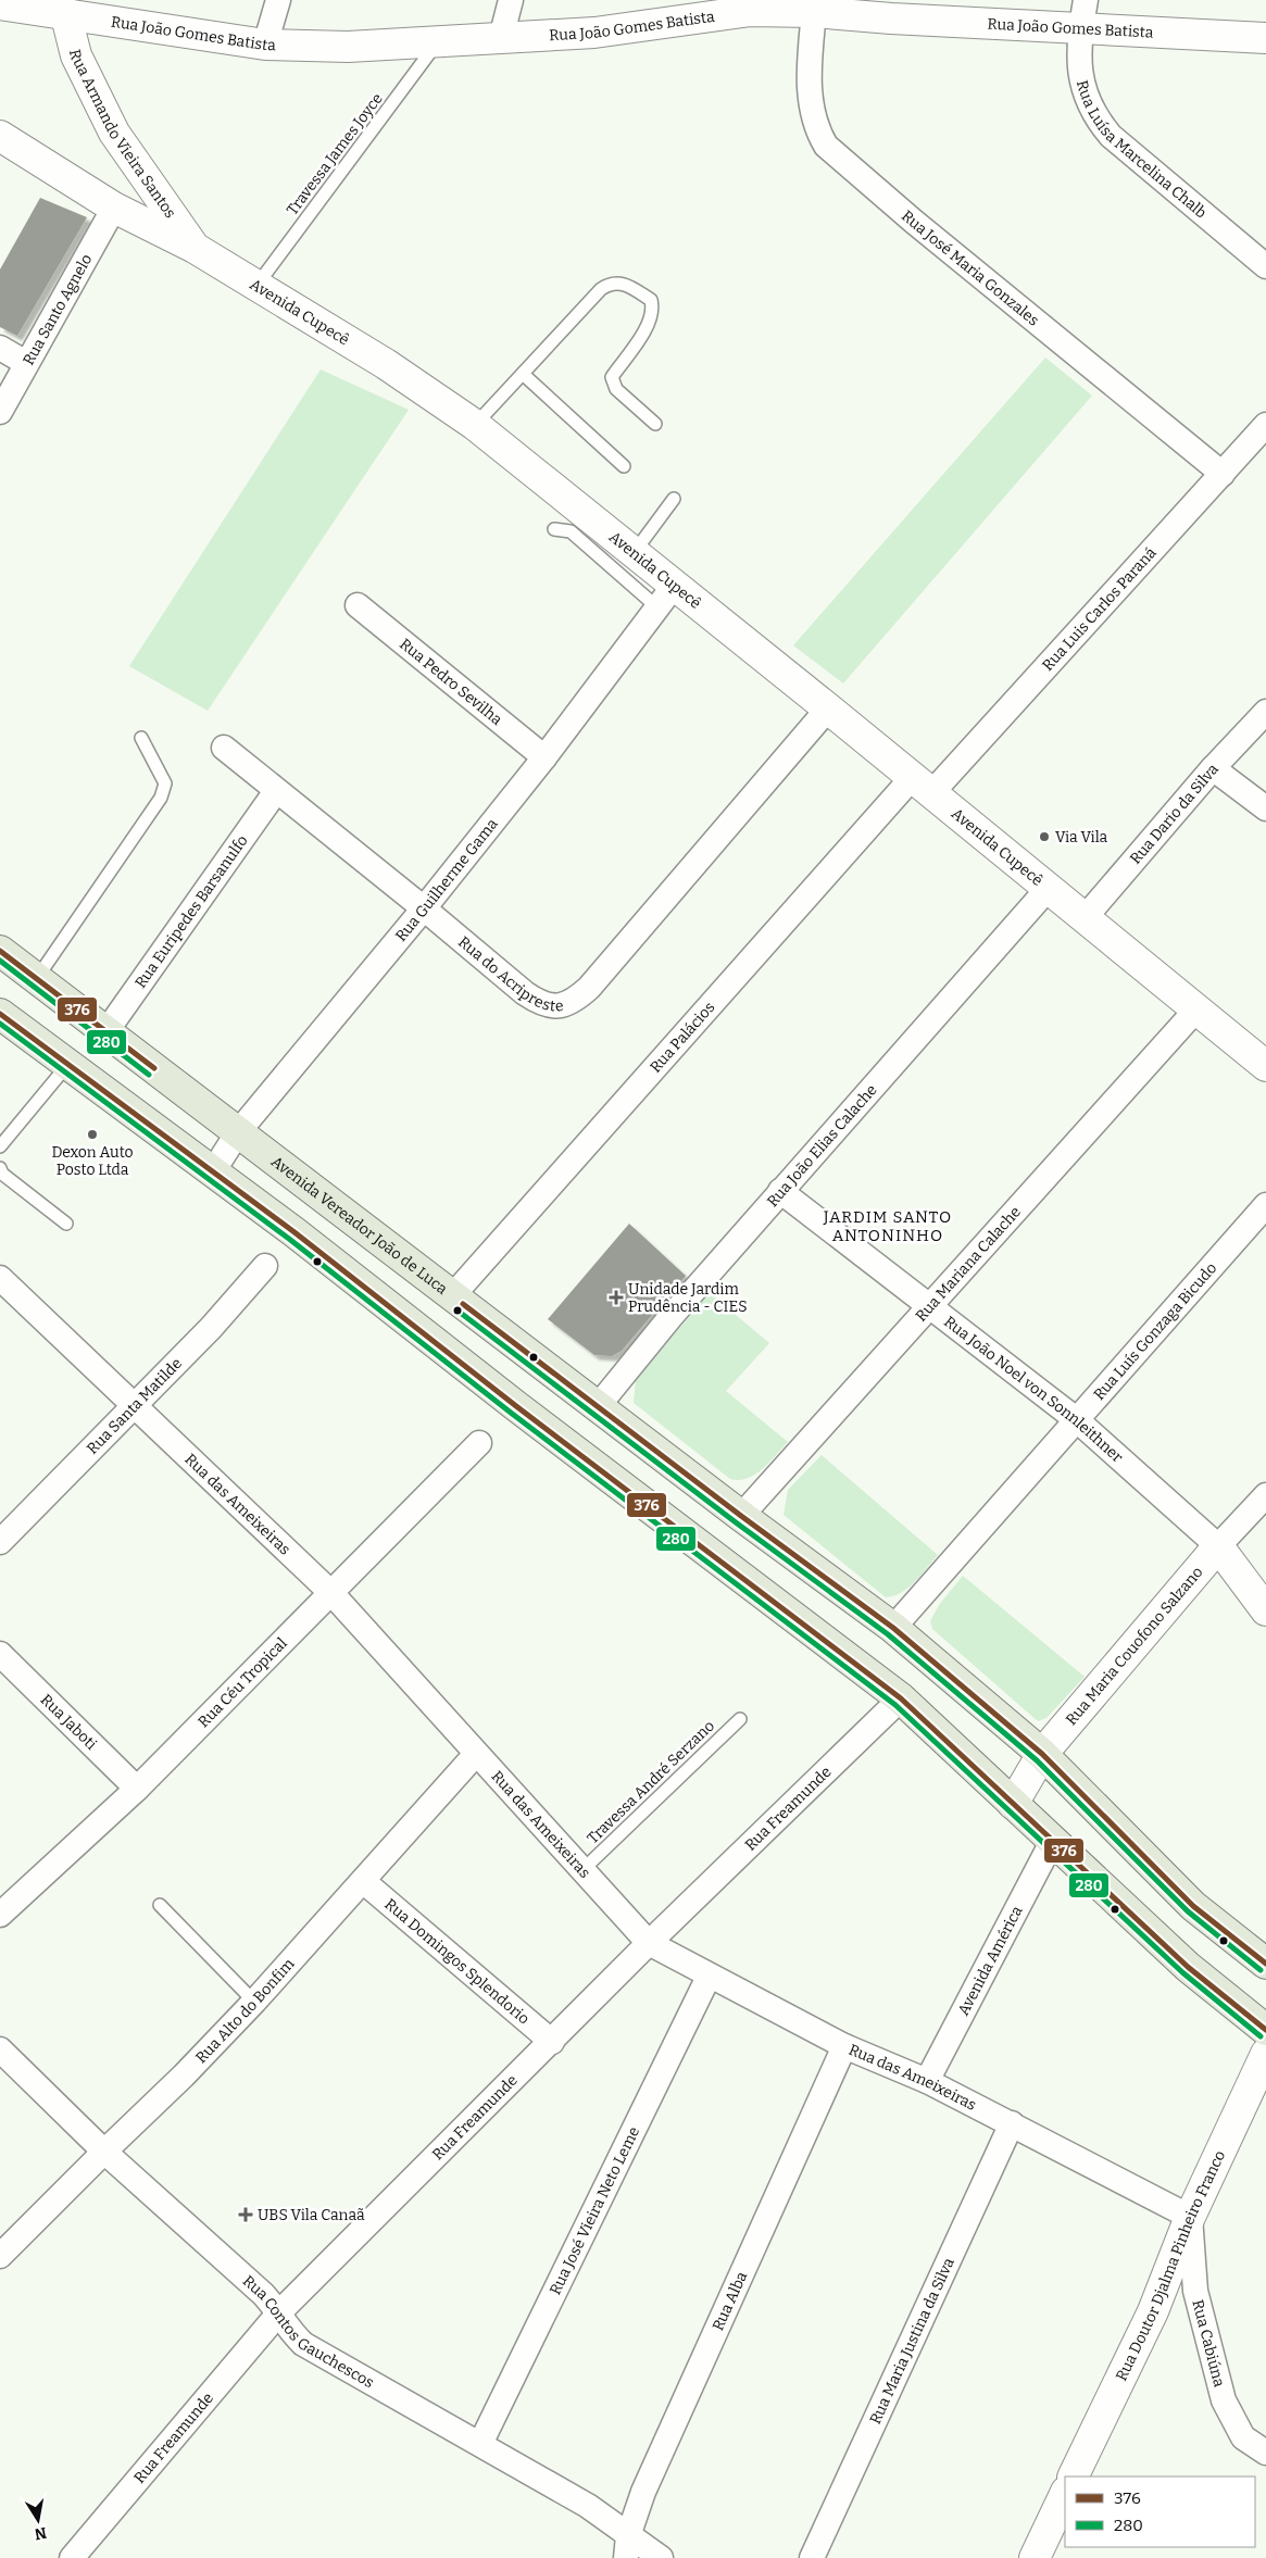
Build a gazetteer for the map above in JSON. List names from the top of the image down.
{
  "streets": {
    "main road": ["Avenida Vereador João de Luca"],
    "street": [
      "Rua João Gomes Batista",
      "Rua Armando Vieira Santos",
      "Rua Luísa Marcelina Chalb",
      "Rua José Maria Gonzales",
      "Rua Santo Agnelo",
      "Avenida Cupecê",
      "Rua Luis Carlos Paraná",
      "Rua Pedro Sevilha",
      "Rua Dario da Silva",
      "Rua Guilherme Gama",
      "Rua Euripedes Barsanulfo",
      "Rua do Acripreste",
      "Rua Palácios",
      "Rua João Elias Calache",
      "Rua Mariana Calache",
      "Rua Luís Gonzaga Bicudo",
      "Rua João Noel von Sonnleithner",
      "Rua Santa Matilde",
      "Rua das Ameixeiras",
      "Rua Maria Couofono Salzano",
      "Rua Céu Tropical",
      "Rua Jaboti",
      "Rua Freamunde",
      "Avenida América",
      "Rua Domingos Splendorio",
      "Rua Alto do Bonfim",
      "Rua José Vieira Neto Leme",
      "Rua Doutor Djalma Pinheiro Franco",
      "Rua Alba",
      "Rua Contos Gauchescos",
      "Rua Maria Justina da Silva",
      "Rua Cabiúna"
    ],
    "lane": ["Travessa James Joyce", "Travessa André Serzano"]
  },
  "crossings": [
    ["Rua João Gomes Batista", "Rua Armando Vieira Santos"],
    ["Rua João Gomes Batista", "Rua Luísa Marcelina Chalb"],
    ["Rua João Gomes Batista", "Travessa James Joyce"],
    ["Rua João Gomes Batista", "Rua José Maria Gonzales"],
    ["Rua Armando Vieira Santos", "Avenida Cupecê"],
    ["Travessa James Joyce", "Avenida Cupecê"],
    ["Rua José Maria Gonzales", "Rua Luis Carlos Paraná"],
    ["Rua Santo Agnelo", "Avenida Cupecê"],
    ["Avenida Cupecê", "Rua Luis Carlos Paraná"],
    ["Avenida Cupecê", "Rua Dario da Silva"],
    ["Avenida Cupecê", "Rua Guilherme Gama"],
    ["Avenida Cupecê", "Rua do Acripreste"],
    ["Avenida Cupecê", "Rua Palácios"],
    ["Avenida Cupecê", "Rua João Elias Calache"],
    ["Avenida Cupecê", "Rua Mariana Calache"],
    ["Rua Luis Carlos Paraná", "Rua Palácios"],
    ["Rua Pedro Sevilha", "Rua Guilherme Gama"],
    ["Rua Guilherme Gama", "Rua do Acripreste"],
    ["Rua Guilherme Gama", "Avenida Vereador João de Luca"],
    ["Rua Euripedes Barsanulfo", "Rua do Acripreste"],
    ["Rua Euripedes Barsanulfo", "Avenida Vereador João de Luca"],
    ["Rua Palácios", "Avenida Vereador João de Luca"],
    ["Rua João Elias Calache", "Avenida Vereador João de Luca"],
    ["Rua João Elias Calache", "Rua João Noel von Sonnleithner"],
    ["Avenida Vereador João de Luca", "Rua Mariana Calache"],
    ["Avenida Vereador João de Luca", "Rua Luís Gonzaga Bicudo"],
    ["Avenida Vereador João de Luca", "Rua Maria Couofono Salzano"],
    ["Rua Mariana Calache", "Rua João Noel von Sonnleithner"],
    ["Rua Luís Gonzaga Bicudo", "Rua João Noel von Sonnleithner"],
    ["Rua João Noel von Sonnleithner", "Rua Maria Couofono Salzano"],
    ["Rua Santa Matilde", "Rua das Ameixeiras"],
    ["Rua das Ameixeiras", "Rua Céu Tropical"],
    ["Rua das Ameixeiras", "Travessa André Serzano"],
    ["Rua das Ameixeiras", "Rua Freamunde"],
    ["Rua das Ameixeiras", "Avenida América"],
    ["Rua das Ameixeiras", "Rua Alto do Bonfim"],
    ["Rua das Ameixeiras", "Rua José Vieira Neto Leme"],
    ["Rua das Ameixeiras", "Rua Doutor Djalma Pinheiro Franco"],
    ["Rua das Ameixeiras", "Rua Alba"],
    ["Rua das Ameixeiras", "Rua Maria Justina da Silva"],
    ["Rua das Ameixeiras", "Rua Cabiúna"],
    ["Rua Céu Tropical", "Rua Jaboti"],
    ["Rua Freamunde", "Rua Domingos Splendorio"],
    ["Rua Freamunde", "Rua Contos Gauchescos"],
    ["Rua Domingos Splendorio", "Rua Alto do Bonfim"],
    ["Rua Alto do Bonfim", "Rua Contos Gauchescos"],
    ["Rua José Vieira Neto Leme", "Rua Contos Gauchescos"],
    ["Rua Doutor Djalma Pinheiro Franco", "Rua Cabiúna"],
    ["Rua Alba", "Rua Contos Gauchescos"]
  ],
  "districts": ["JARDIM SANTO ANTONINHO"],
  "places": {
    "other": ["Via Vila", "Dexon Auto Posto Ltda"],
    "health": ["Unidade Jardim Prudência - CIES", "UBS Vila Canaã"]
  },
  "lines": ["transit line 376", "transit line 280"],
  "legend": ["376", "280"],
  "north": "bottom"
}
